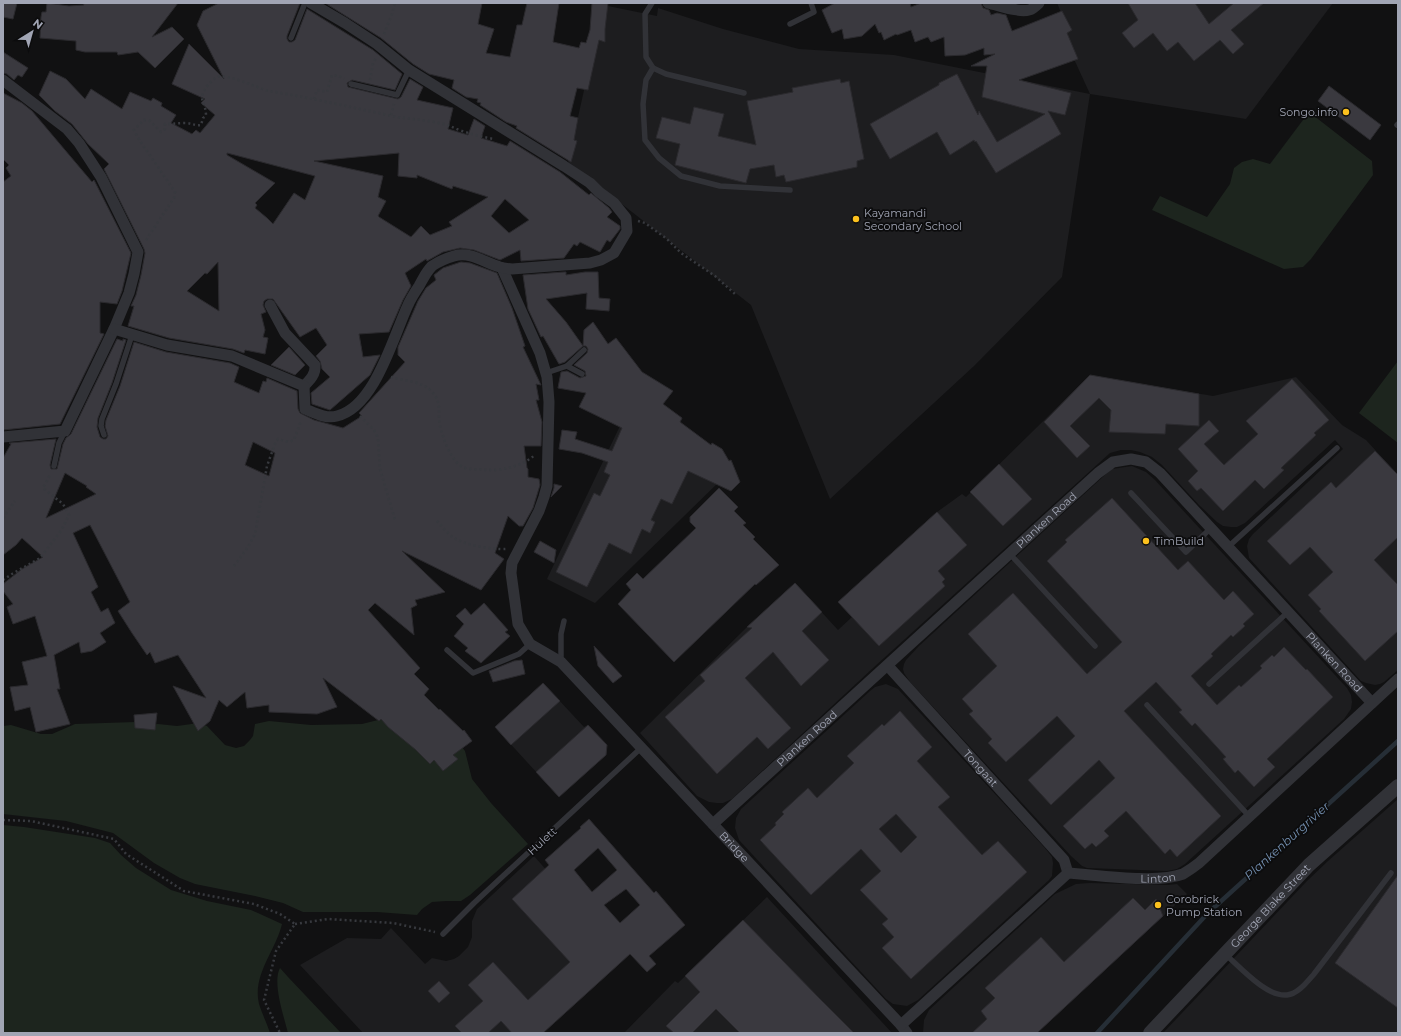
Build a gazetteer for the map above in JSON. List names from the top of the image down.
{
  "streets": {
    "street": [
      "Planken Road",
      "Tongaat",
      "Bridge",
      "Linton",
      "George Blake Street"
    ],
    "lane": ["Hulett"]
  },
  "crossings": [
    ["Planken Road", "Tongaat"],
    ["Planken Road", "Bridge"],
    ["Planken Road", "Linton"],
    ["Tongaat", "Linton"],
    ["Hulett", "Bridge"]
  ],
  "water": ["Plankenburgrivier"],
  "places": [
    "Songo.info",
    "Kayamandi Secondary School",
    "TimBuild",
    "Corobrick Pump Station"
  ],
  "north": "top right"
}
